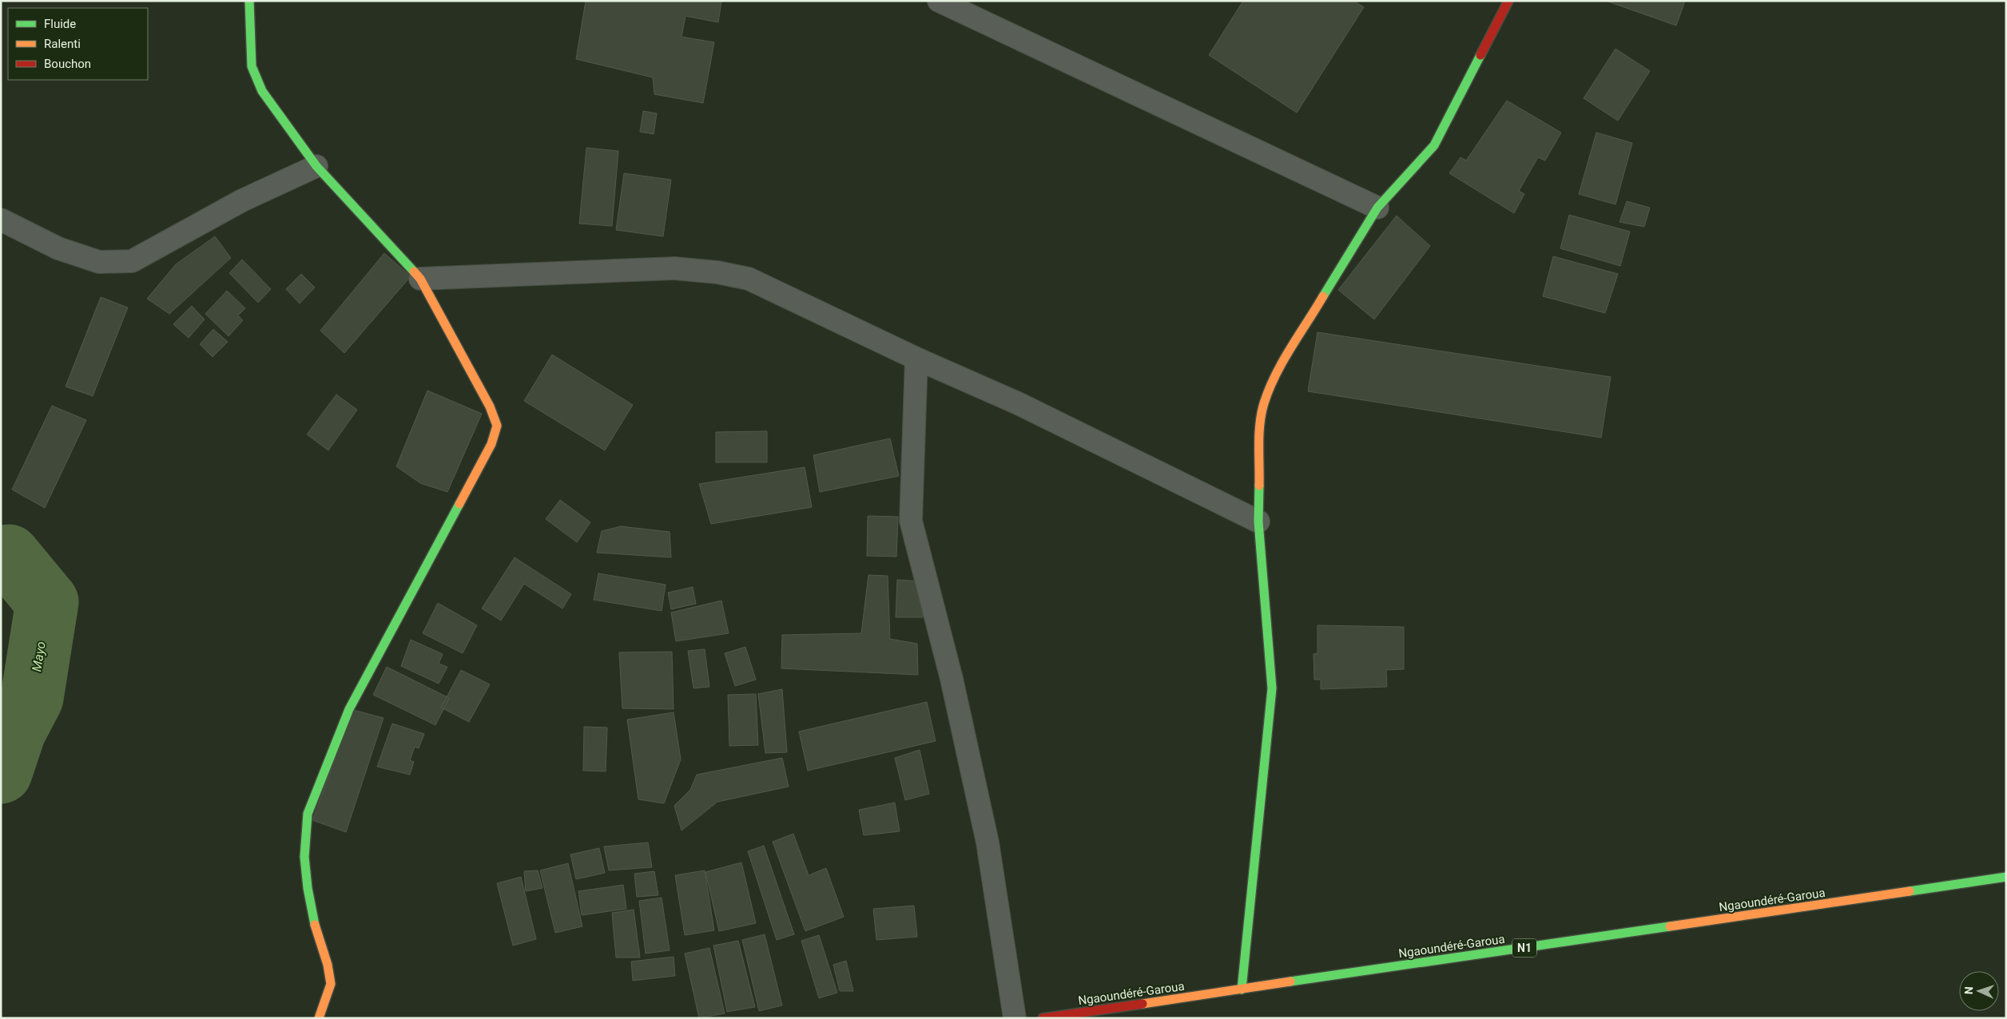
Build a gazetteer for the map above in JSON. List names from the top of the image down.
{
  "streets": {
    "main road": ["Ngaoundéré-Garoua", "N1"]
  },
  "water": ["Mayo"],
  "legend": ["Fluide", "Ralenti", "Bouchon"],
  "north": "left"
}
